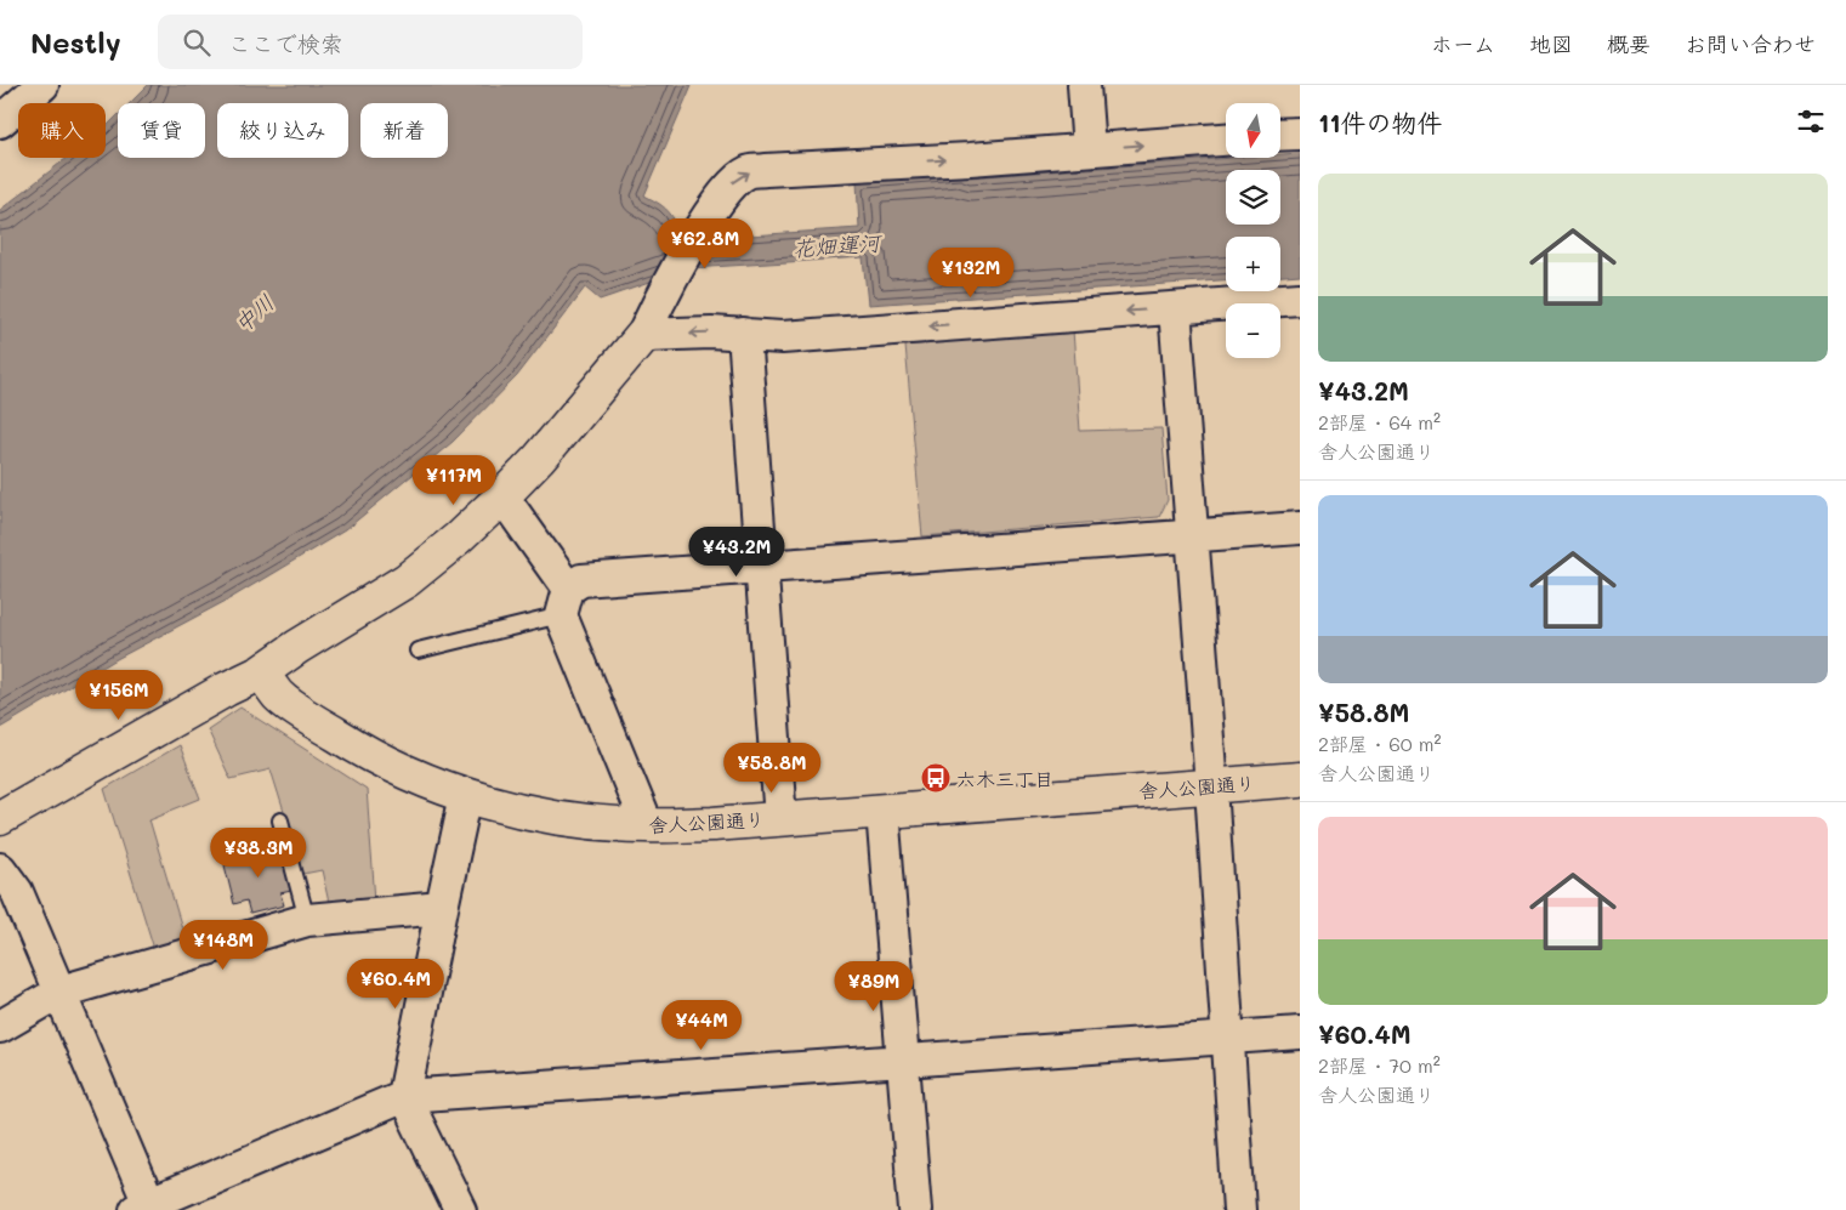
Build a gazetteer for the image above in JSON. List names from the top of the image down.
{
  "streets": {
    "street": ["舎人公園通り"]
  },
  "water": ["花畑運河", "中川"],
  "places": {
    "bus stop": ["六木三丁目"]
  },
  "north": "bottom",
  "page": {
    "header": "Nestly",
    "search": "ここで検索",
    "nav": [
      "ホーム",
      "地図",
      "概要",
      "お問い合わせ"
    ],
    "heading": "11件の物件",
    "map_buttons": ["+", "−"],
    "chip": [
      "購入",
      "賃貸",
      "絞り込み",
      "新着"
    ],
    "list": [
      {
        "name": "¥43.2M",
        "note": "2部屋 · 64 m² · 舎人公園通り"
      },
      {
        "name": "¥58.8M",
        "note": "2部屋 · 60 m² · 舎人公園通り"
      },
      {
        "name": "¥60.4M",
        "note": "2部屋 · 70 m² · 舎人公園通り"
      }
    ],
    "price": [
      "¥62.8M",
      "¥132M",
      "¥117M",
      "¥43.2M",
      "¥156M",
      "¥58.8M",
      "¥38.3M",
      "¥148M",
      "¥60.4M",
      "¥89M",
      "¥44M"
    ]
  }
}
